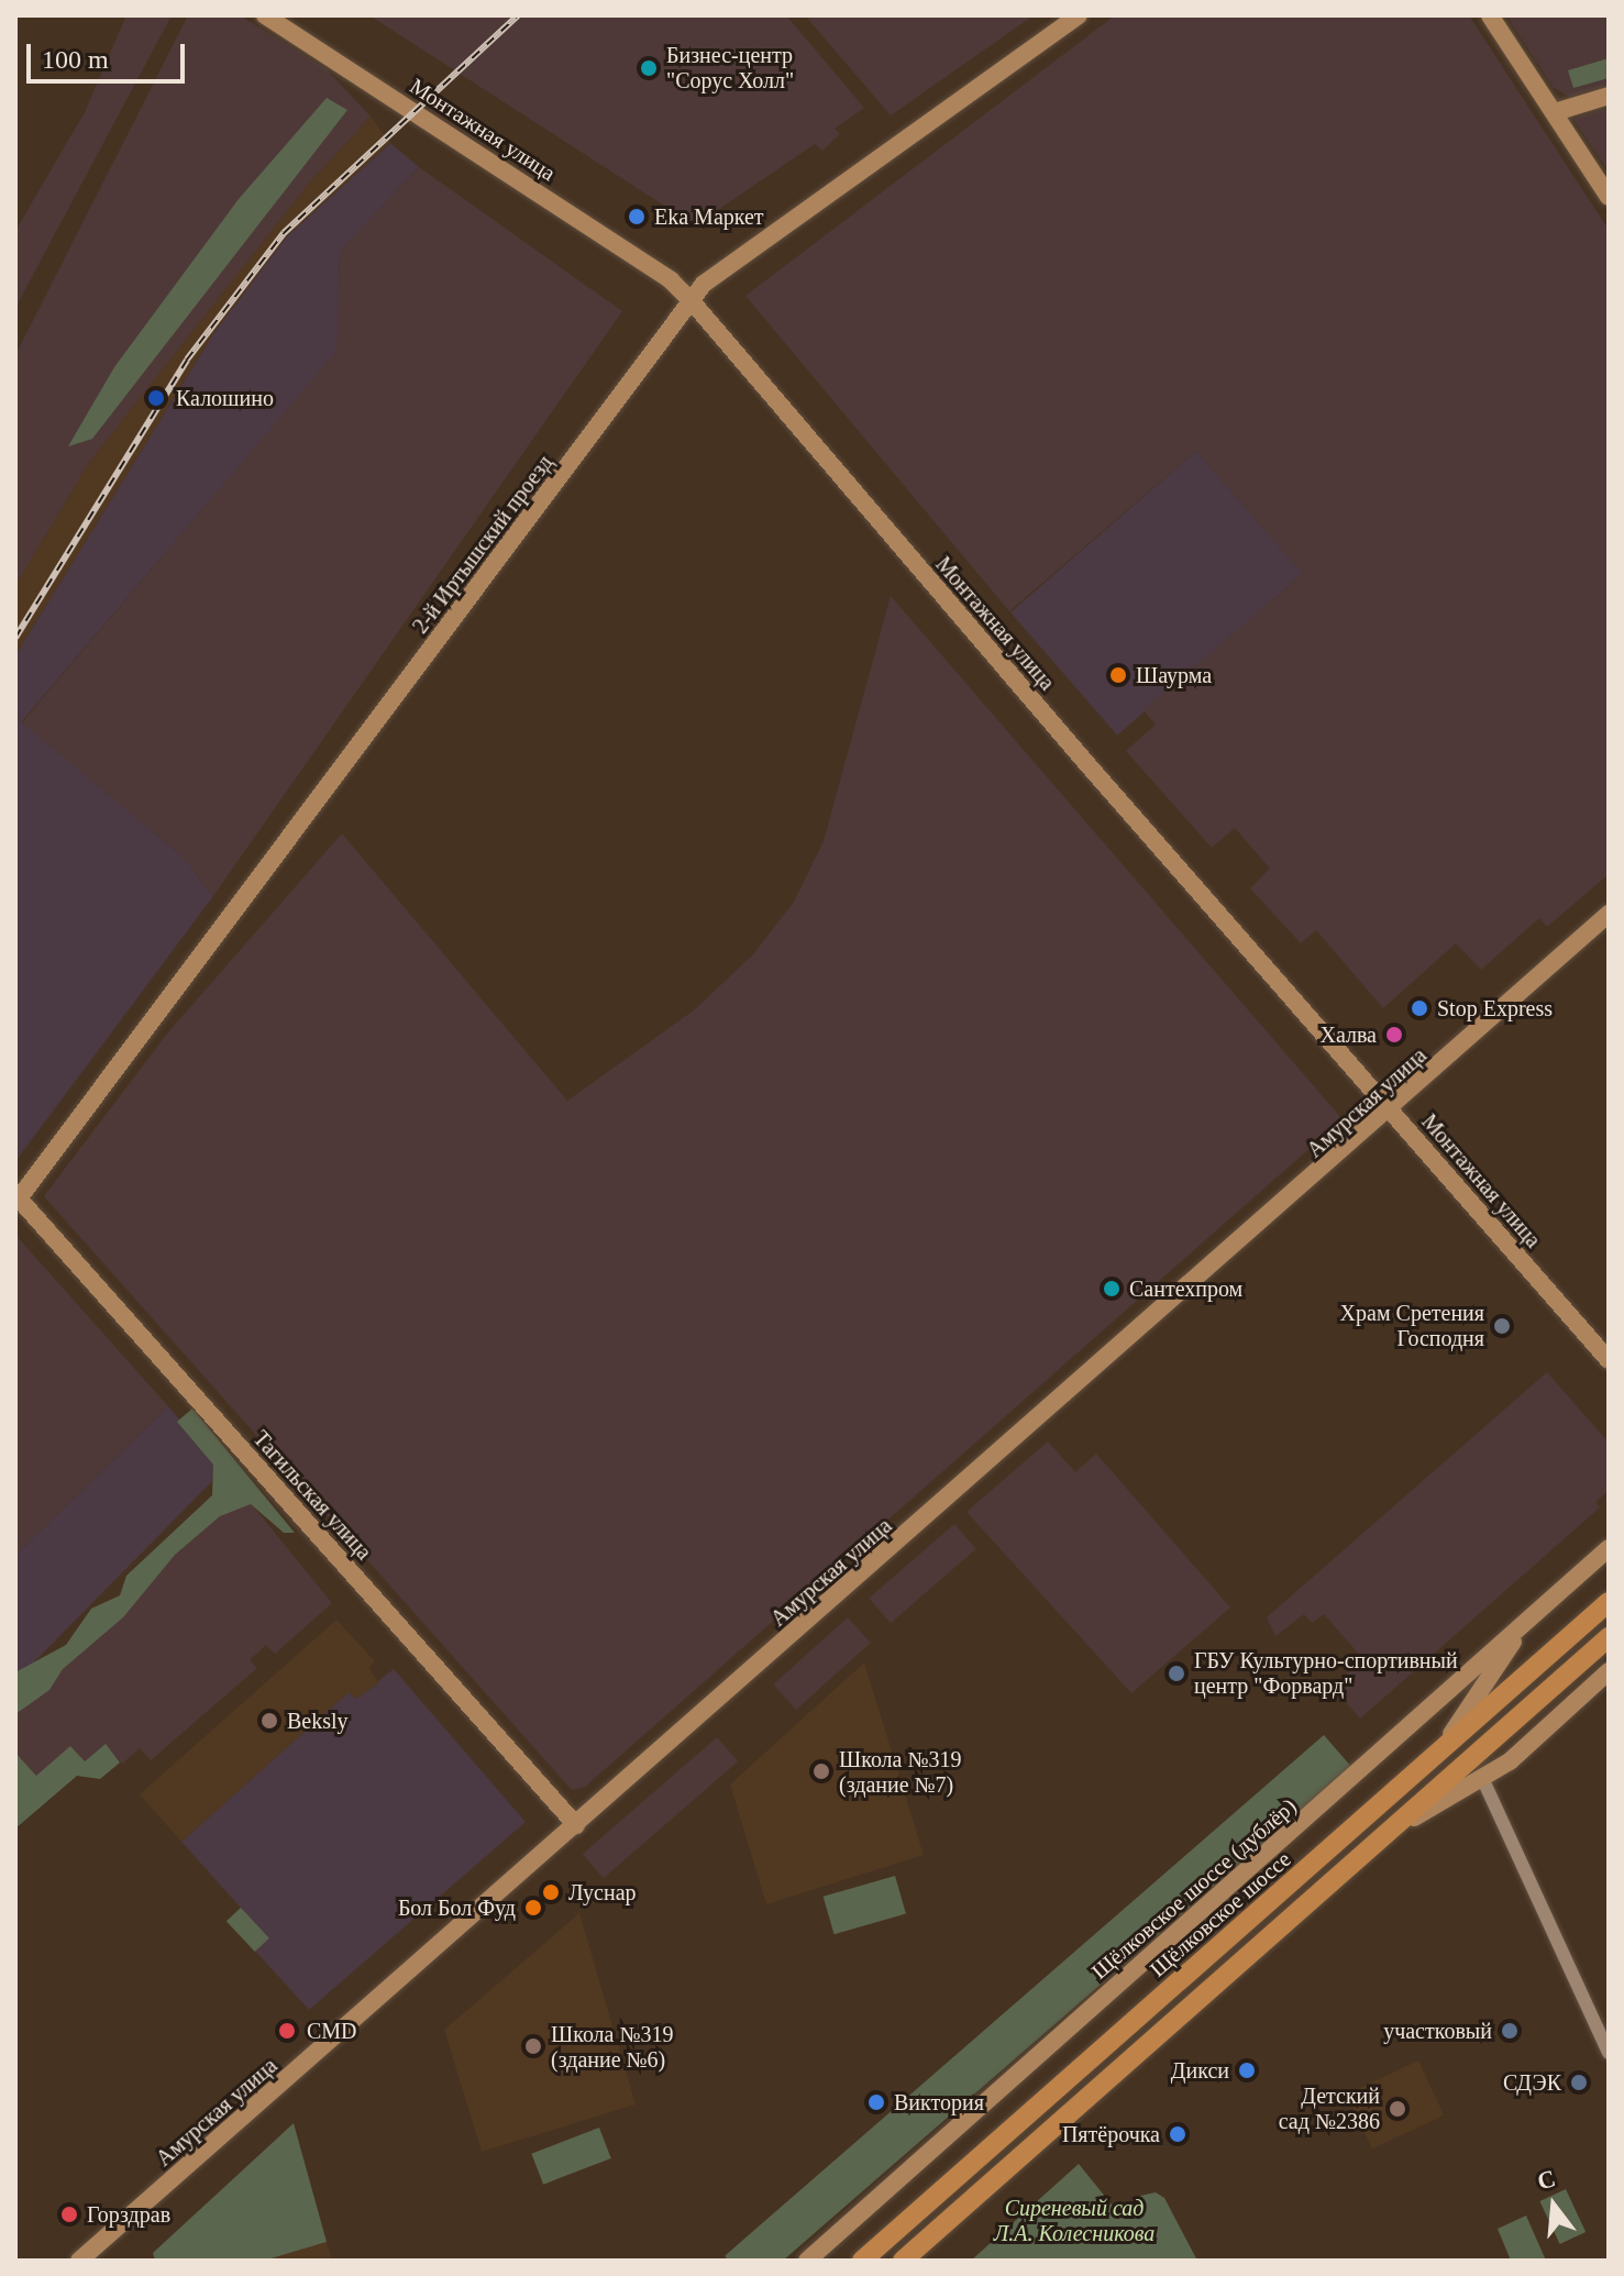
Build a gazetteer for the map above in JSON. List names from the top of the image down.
{
  "streets": {
    "main road": ["Щёлковское шоссе"],
    "street": [
      "Монтажная улица",
      "2-й Иртышский проезд",
      "Амурская улица",
      "Тагильская улица",
      "Щёлковское шоссе (дублёр)"
    ]
  },
  "crossings": [
    ["Монтажная улица", "2-й Иртышский проезд"],
    ["Монтажная улица", "Амурская улица"],
    ["2-й Иртышский проезд", "Тагильская улица"],
    ["Амурская улица", "Тагильская улица"]
  ],
  "parks": ["Сиреневый сад Л.А. Колесникова"],
  "places": [
    "Бизнес-центр \"Сорус Холл\"",
    "Eka Маркет",
    "Калошино",
    "Шаурма",
    "Stop Express",
    "Халва",
    "Сантехпром",
    "Храм Сретения Господня",
    "ГБУ Культурно-спортивный центр \"Форвард\"",
    "Beksly",
    "Школа №319 (здание №7)",
    "Луснар",
    "Бол Бол Фуд",
    "CMD",
    "участковый",
    "Школа №319 (здание №6)",
    "Дикси",
    "СДЭК",
    "Виктория",
    "Детский сад №2386",
    "Пятёрочка",
    "Горздрав"
  ],
  "scale_bar": "100 m",
  "north": "top"
}
